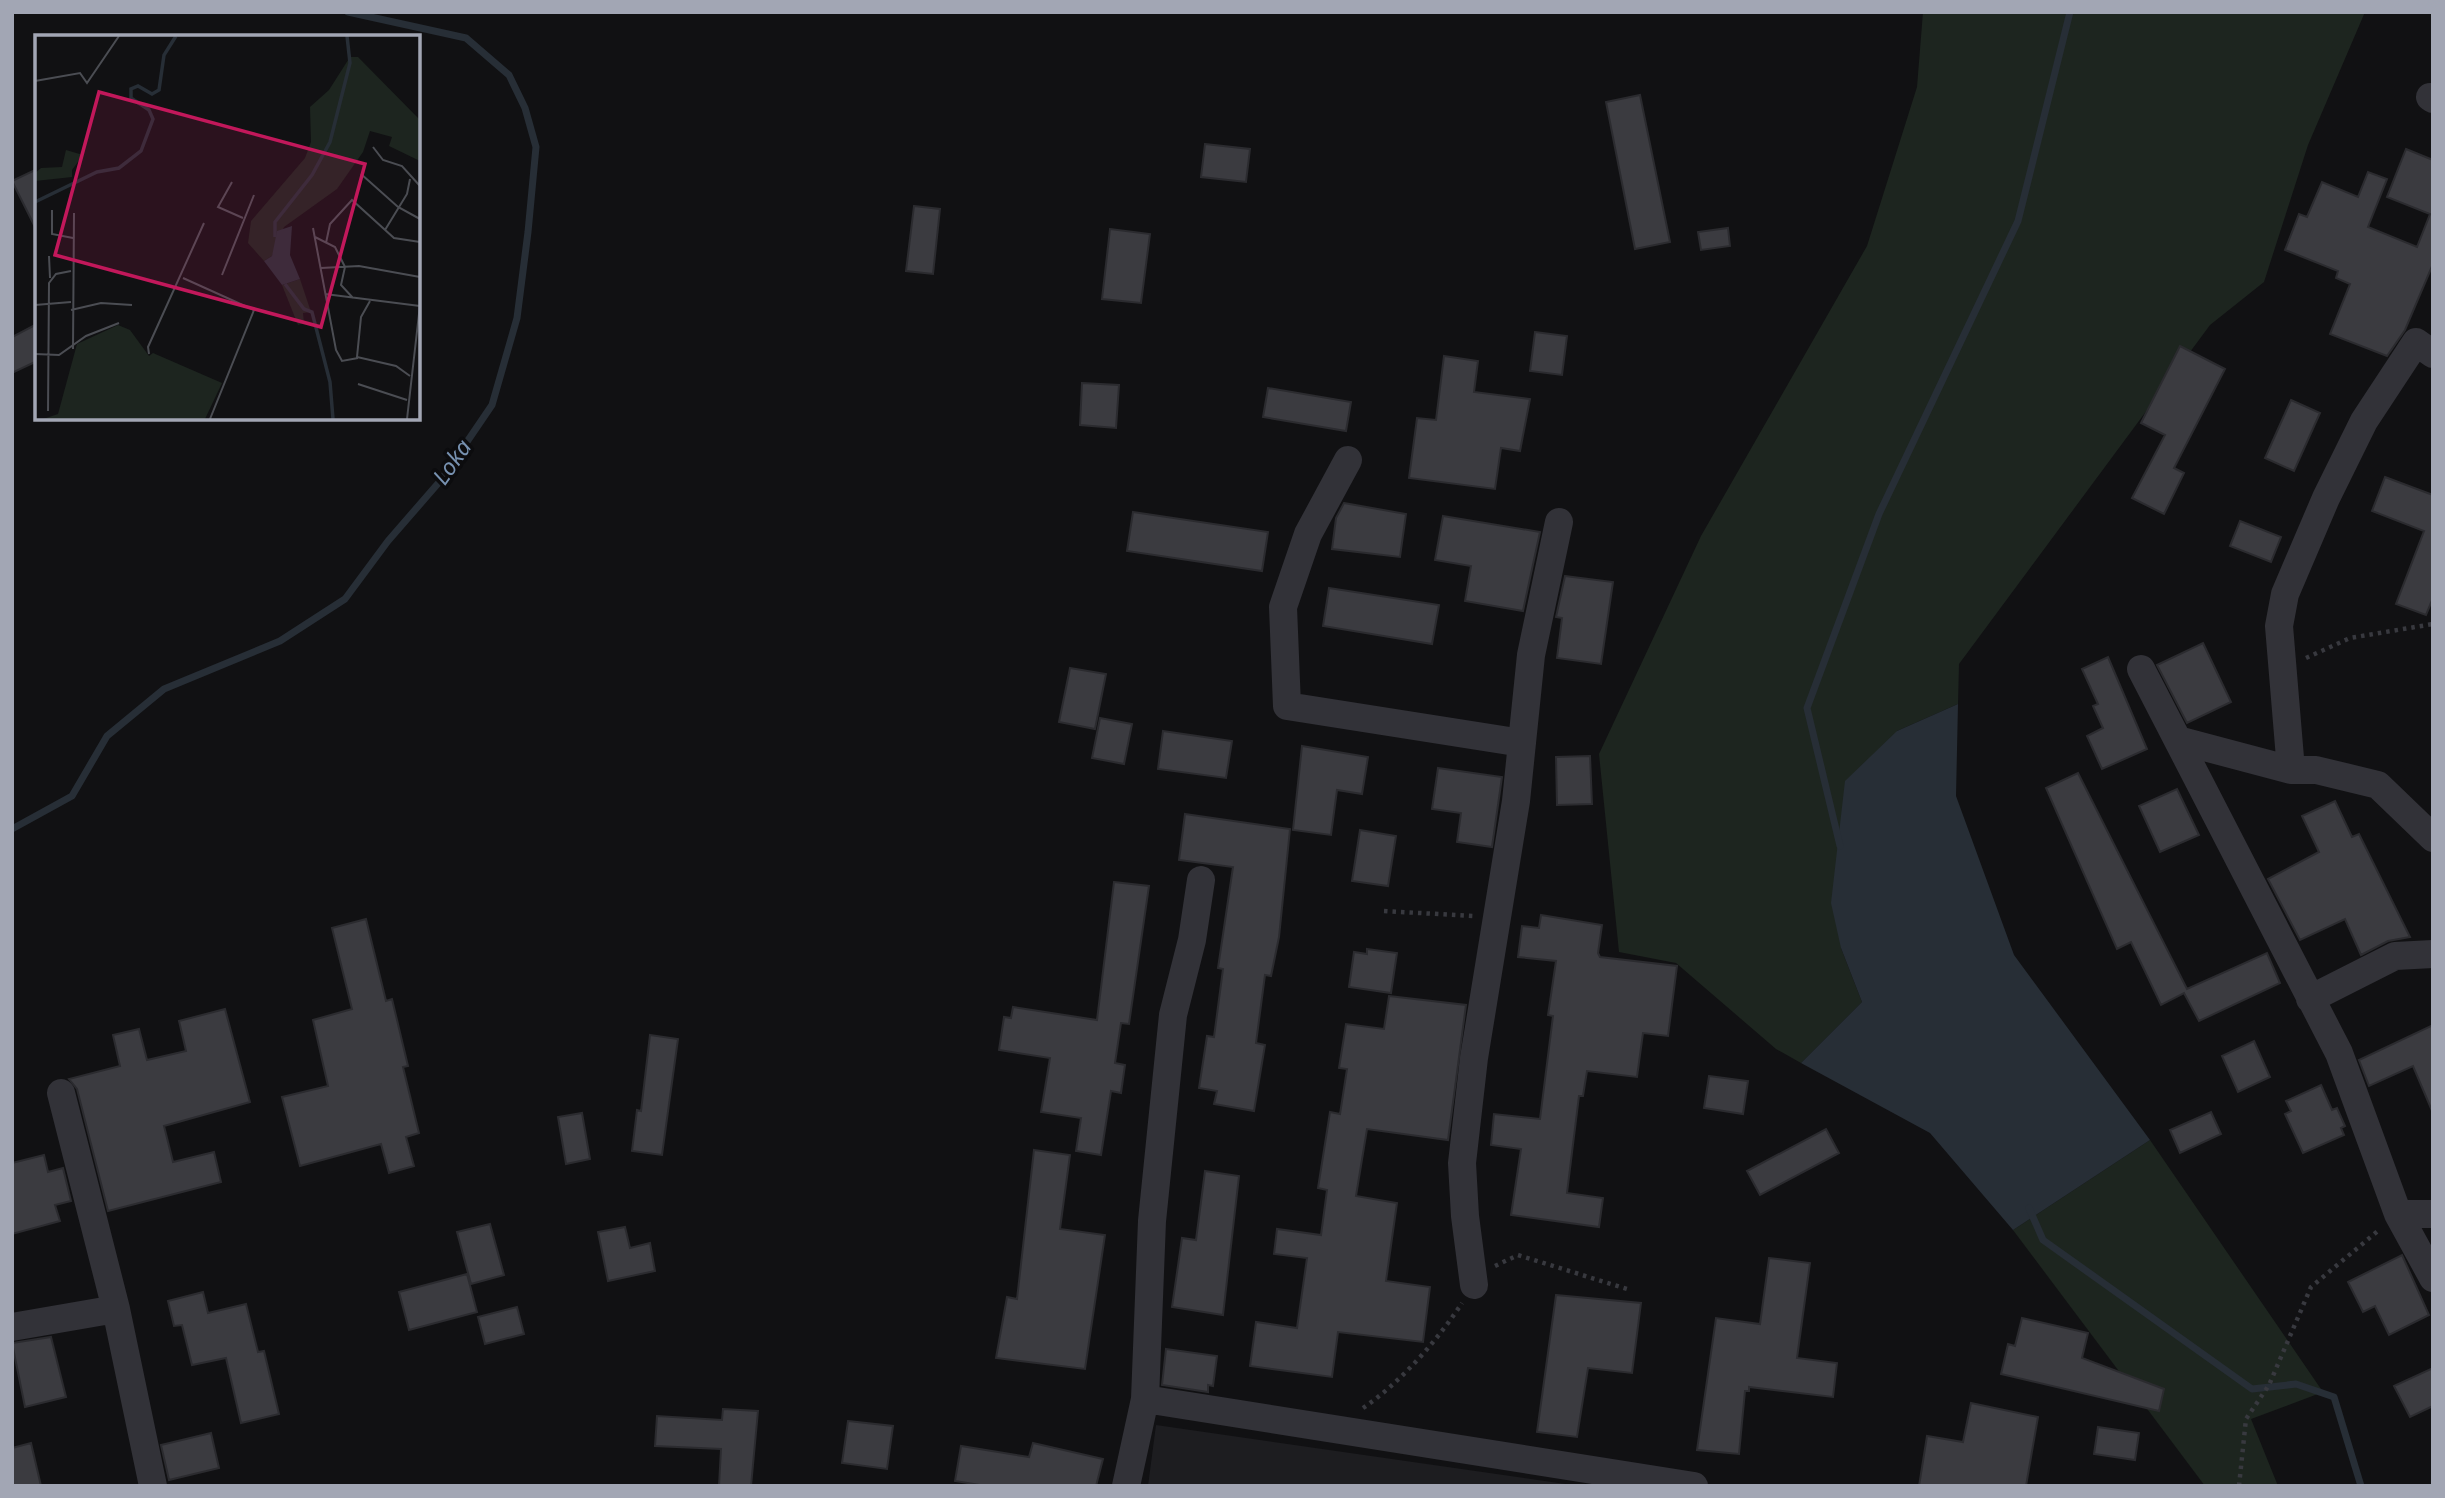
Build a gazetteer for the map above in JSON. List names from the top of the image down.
{
  "water": ["Loka"]
}
